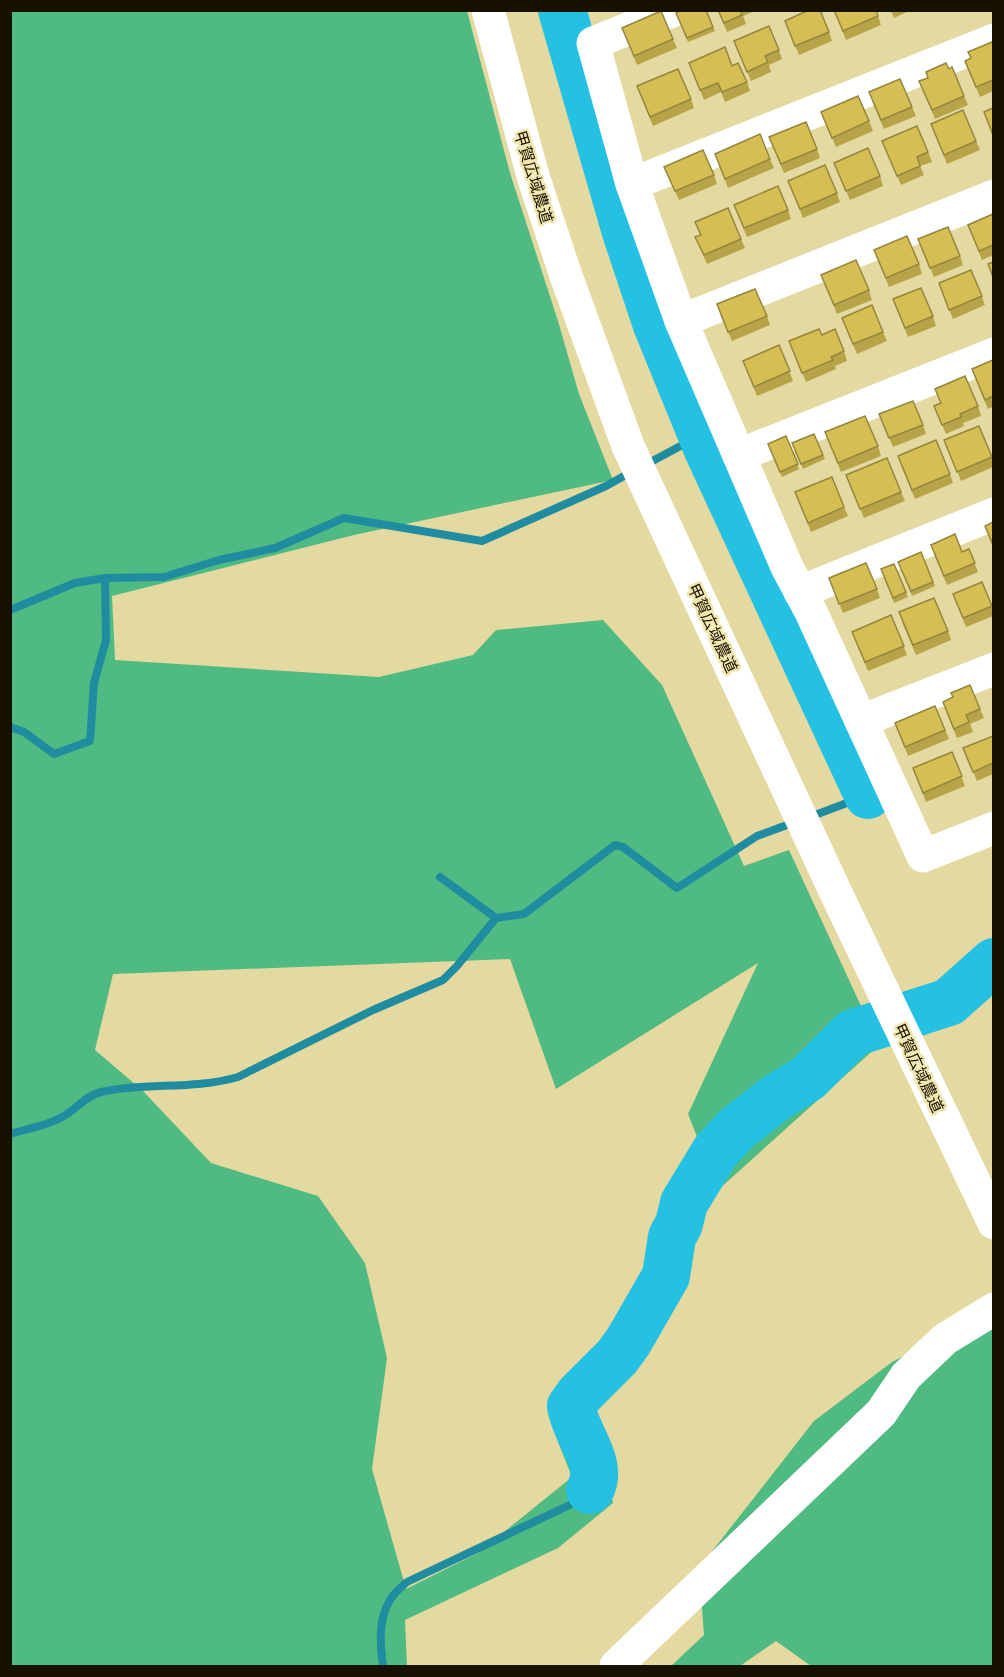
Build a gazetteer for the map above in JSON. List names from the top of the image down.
{
  "streets": {
    "street": ["甲賀広域農道"]
  }
}
